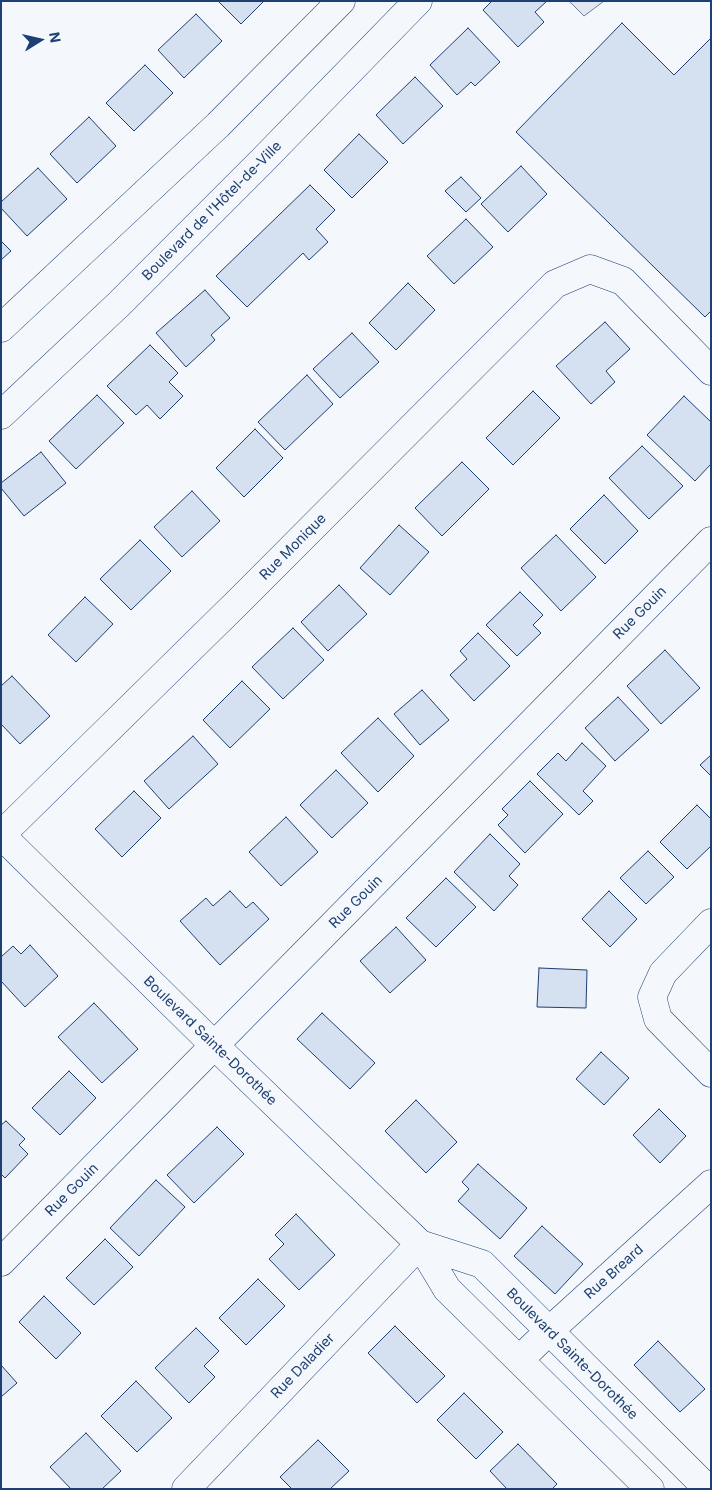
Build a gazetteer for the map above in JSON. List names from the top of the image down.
{
  "streets": {
    "street": [
      "Boulevard de l'Hôtel-de-Ville",
      "Rue Monique",
      "Rue Gouin",
      "Boulevard Sainte-Dorothée",
      "Rue Breard",
      "Rue Daladier"
    ]
  },
  "crossings": [
    ["Rue Monique", "Boulevard Sainte-Dorothée"],
    ["Rue Gouin", "Boulevard Sainte-Dorothée"],
    ["Boulevard Sainte-Dorothée", "Rue Breard"],
    ["Boulevard Sainte-Dorothée", "Rue Daladier"]
  ],
  "north": "right"
}
